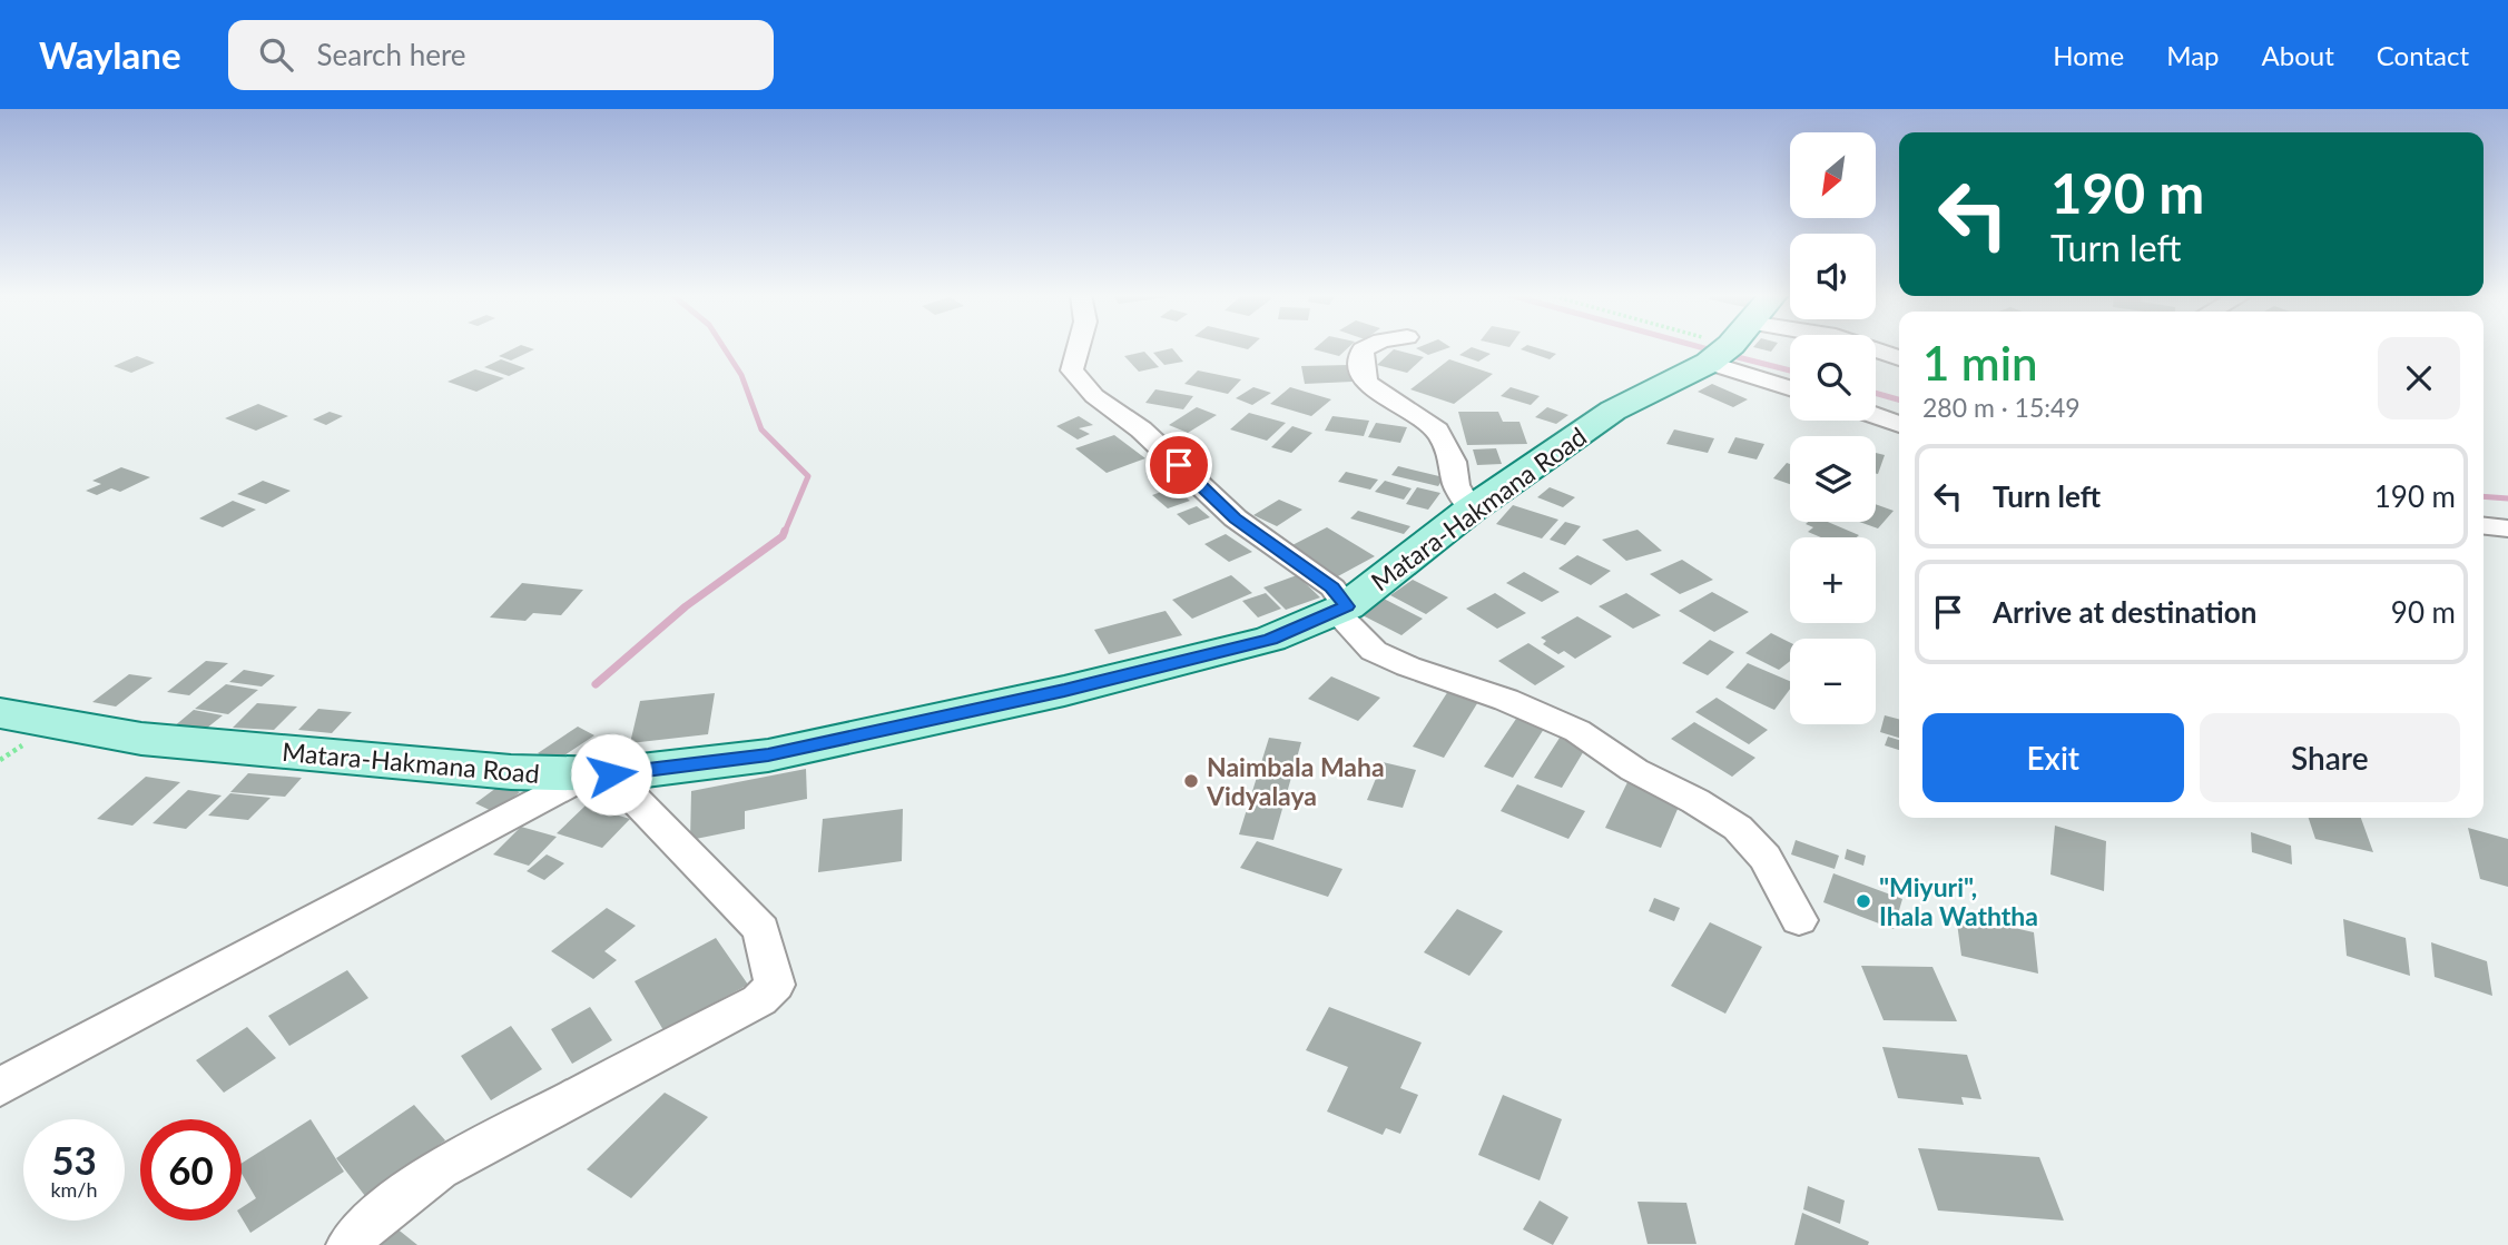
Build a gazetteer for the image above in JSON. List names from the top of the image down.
{
  "streets": {
    "main road": ["Matara-Hakmana Road"]
  },
  "places": ["Naimbala Maha Vidyalaya", "\"Miyuri\", Ihala Waththa"],
  "north": "bottom left",
  "page": {
    "header": "Waylane",
    "search": "Search here",
    "nav": [
      "Home",
      "Map",
      "About",
      "Contact"
    ],
    "map_buttons": ["+", "−"],
    "turn": ["190 m", "Turn left"],
    "heading": ["1 min", "280 m · 15:49"],
    "list": [
      {
        "name": "Turn left",
        "value": "190 m"
      },
      {
        "name": "Arrive at destination",
        "value": "90 m"
      }
    ],
    "buttons": ["Exit", "Share"],
    "speed": "53 km/h",
    "limit": "60"
  }
}
